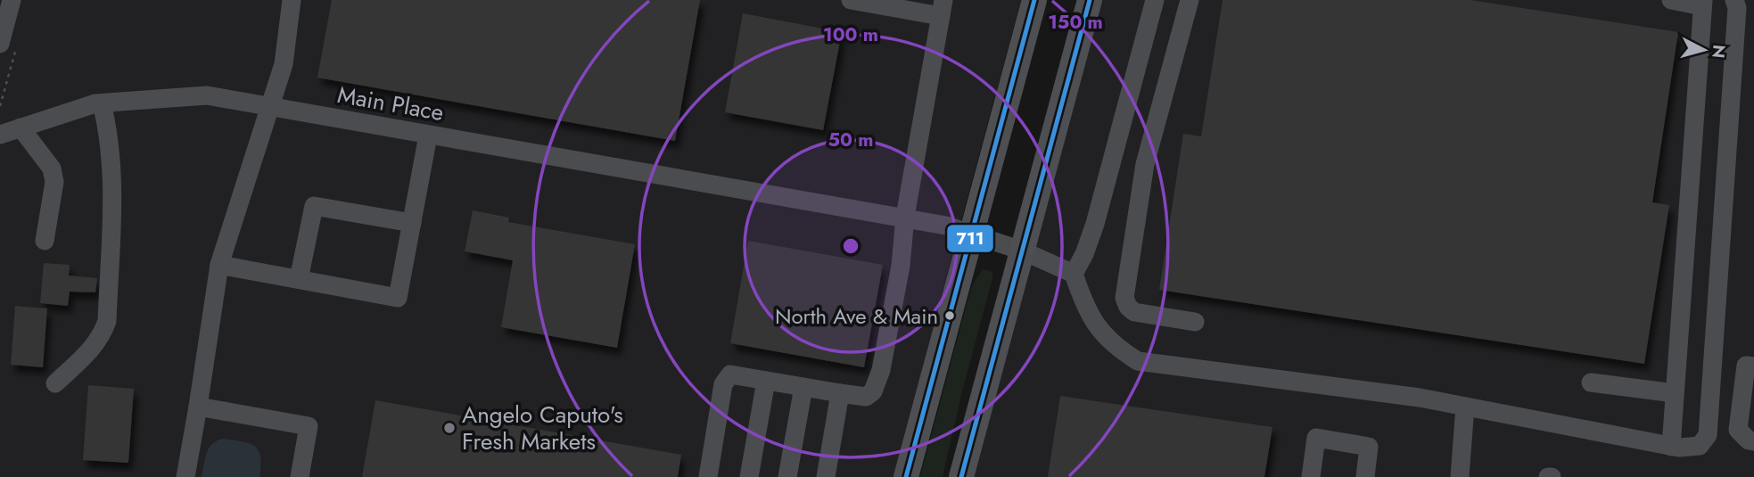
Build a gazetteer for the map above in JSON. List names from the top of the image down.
{
  "streets": {
    "street": ["Main Place"]
  },
  "places": ["North Ave & Main", "Angelo Caputo's Fresh Markets"],
  "lines": ["transit line 711"],
  "north": "right",
  "rings": ["150 m", "100 m", "50 m"]
}
